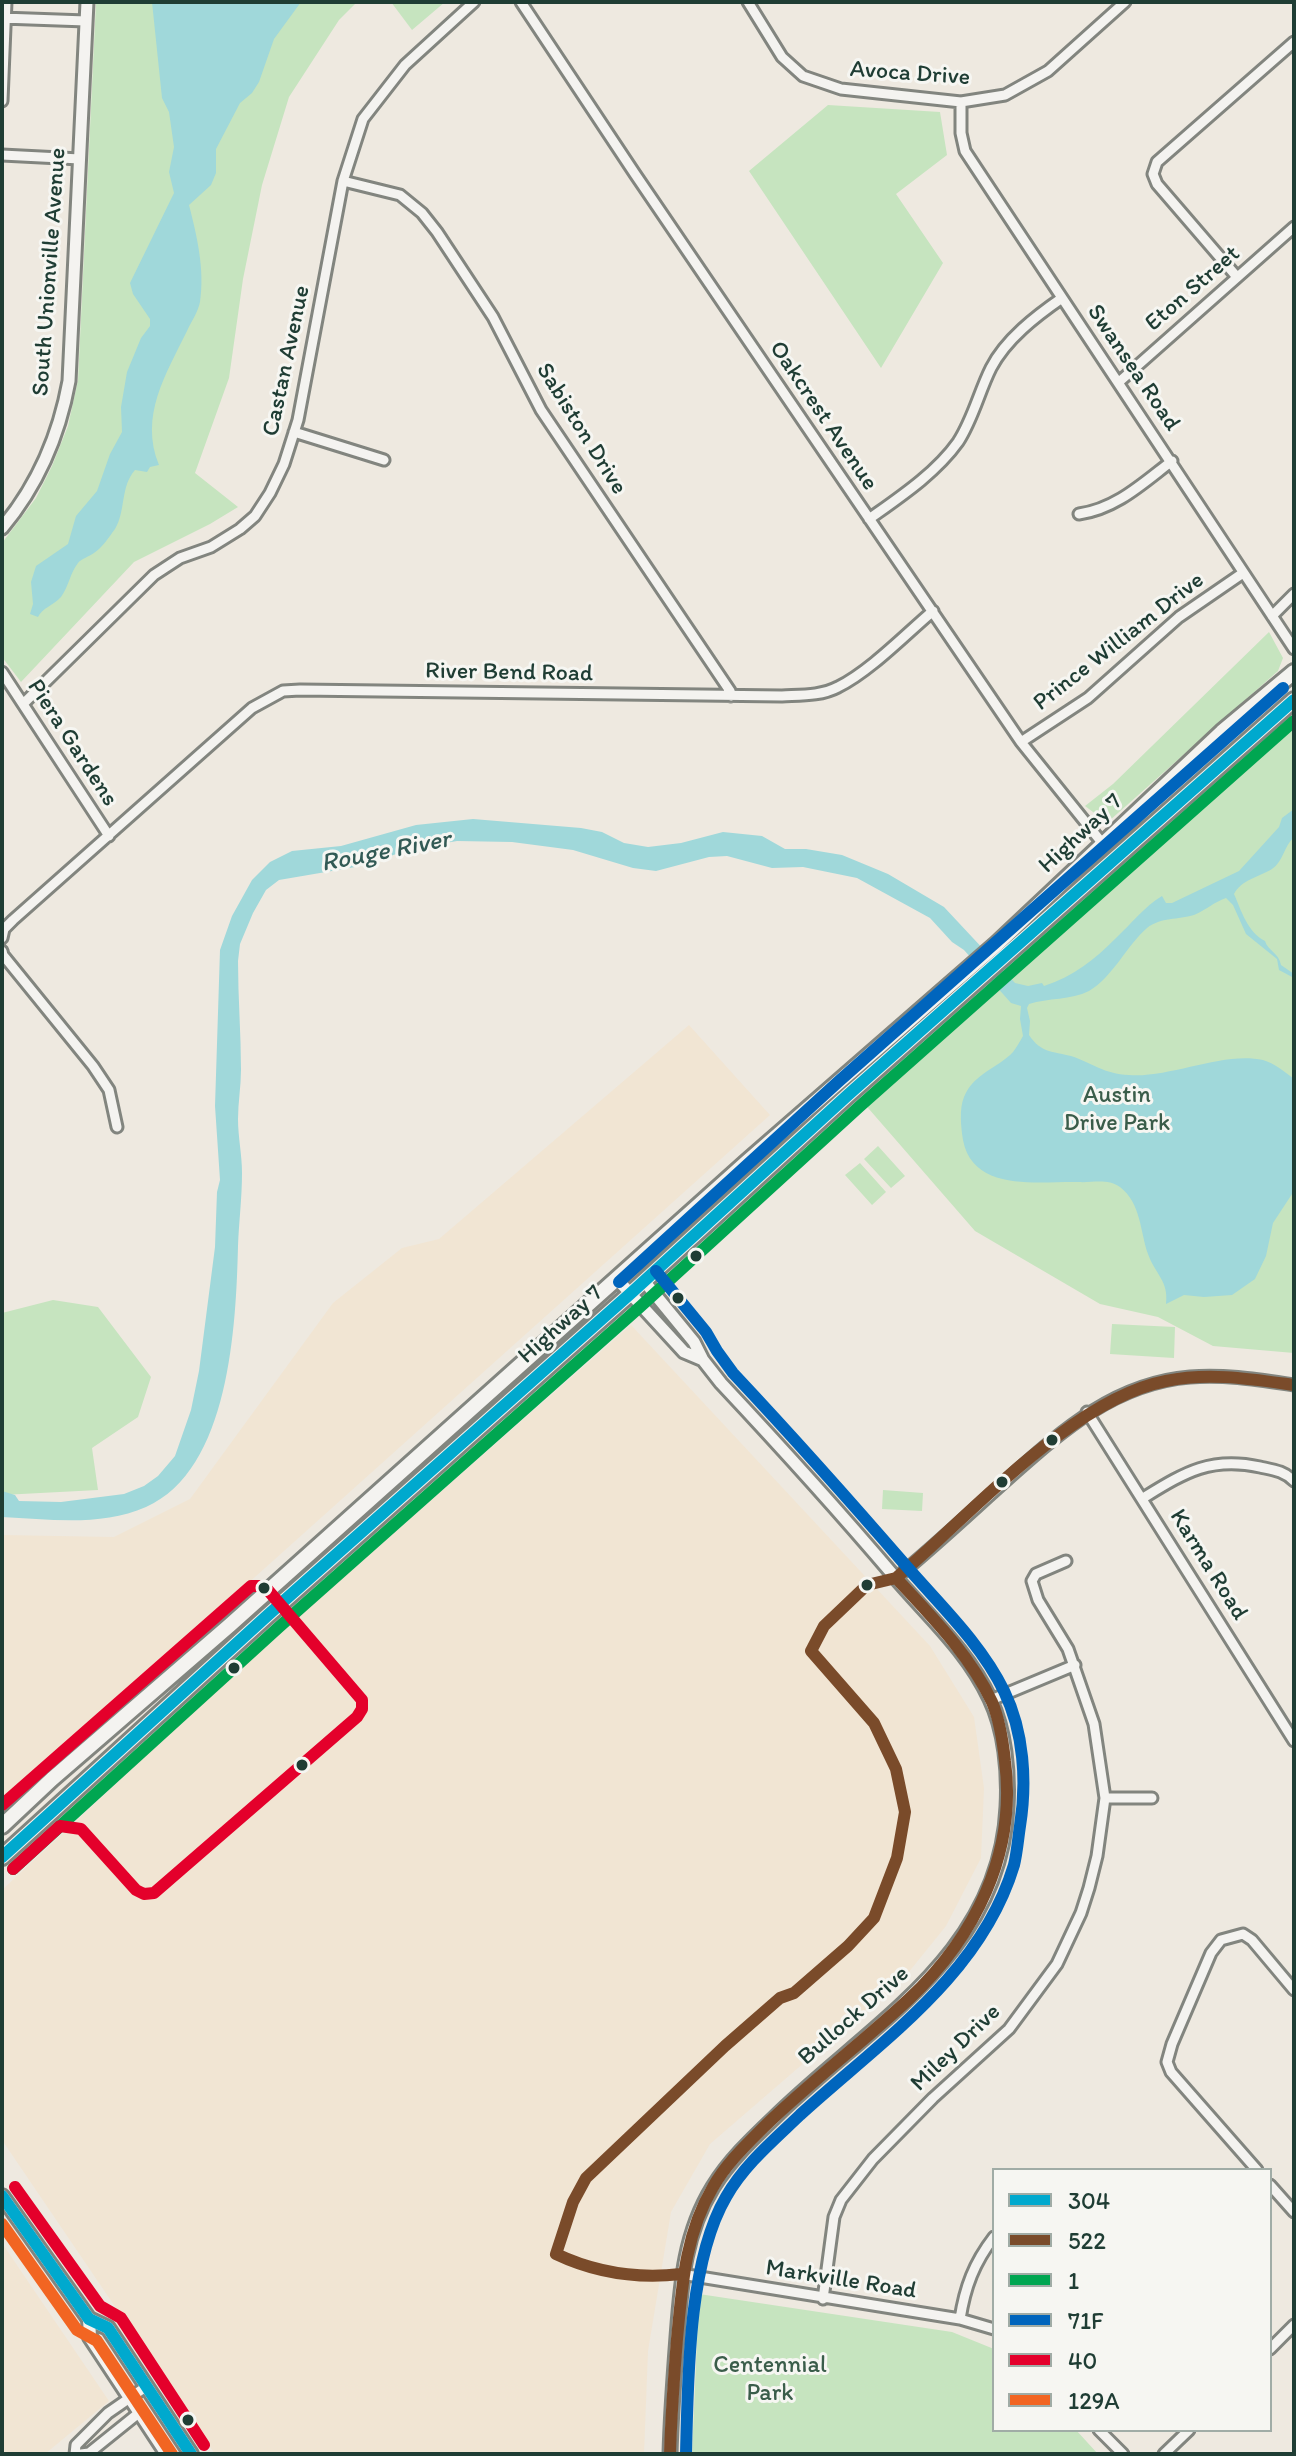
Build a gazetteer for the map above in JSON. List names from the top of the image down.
{
  "streets": {
    "main road": ["Highway 7"],
    "street": [
      "Avoca Drive",
      "South Unionville Avenue",
      "Eton Street",
      "Castan Avenue",
      "Swansea Road",
      "Oakcrest Avenue",
      "Sabiston Drive",
      "Prince William Drive",
      "River Bend Road",
      "Piera Gardens",
      "Karma Road",
      "Bullock Drive",
      "Miley Drive",
      "Markville Road"
    ]
  },
  "crossings": [
    ["Avoca Drive", "Swansea Road"],
    ["Eton Street", "Swansea Road"],
    ["Castan Avenue", "Sabiston Drive"],
    ["Castan Avenue", "Piera Gardens"],
    ["Swansea Road", "Prince William Drive"],
    ["Oakcrest Avenue", "Prince William Drive"],
    ["Oakcrest Avenue", "River Bend Road"],
    ["Oakcrest Avenue", "Highway 7"],
    ["Sabiston Drive", "River Bend Road"],
    ["River Bend Road", "Piera Gardens"],
    ["Highway 7", "Bullock Drive"],
    ["Bullock Drive", "Markville Road"],
    ["Miley Drive", "Markville Road"]
  ],
  "water": ["Rouge River"],
  "parks": ["Austin Drive Park", "Centennial Park"],
  "lines": [
    "transit line 71F",
    "transit line 304",
    "transit line 1",
    "transit line 522",
    "transit line 40",
    "transit line 129A"
  ],
  "legend": [
    "304",
    "522",
    "1",
    "71F",
    "40",
    "129A"
  ]
}
